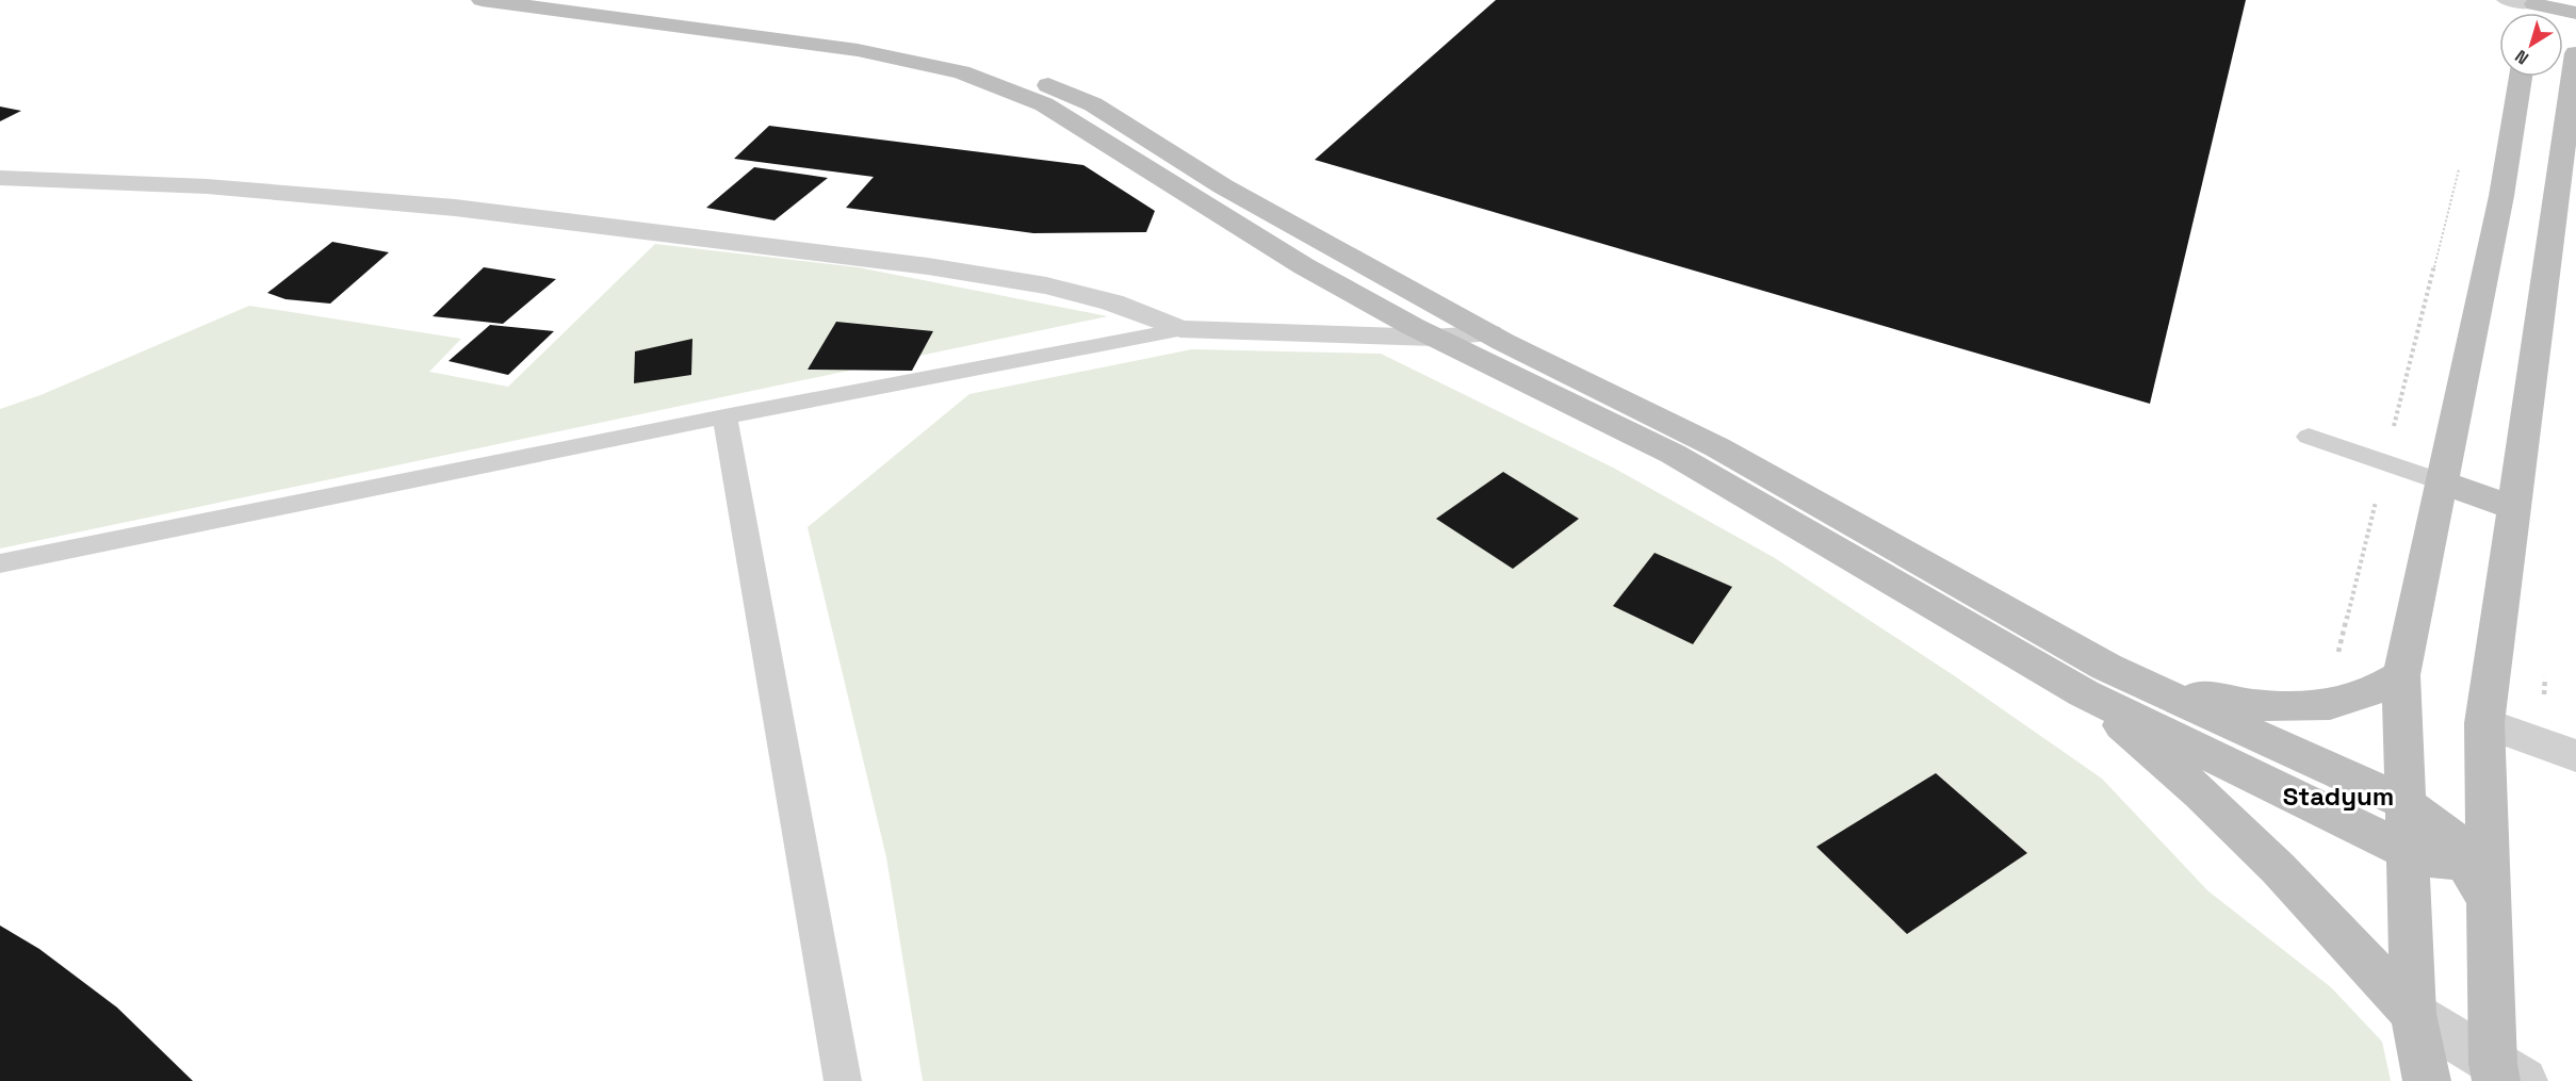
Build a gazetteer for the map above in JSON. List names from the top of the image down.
{
  "districts": ["Stadyum"],
  "north": "bottom left"
}
